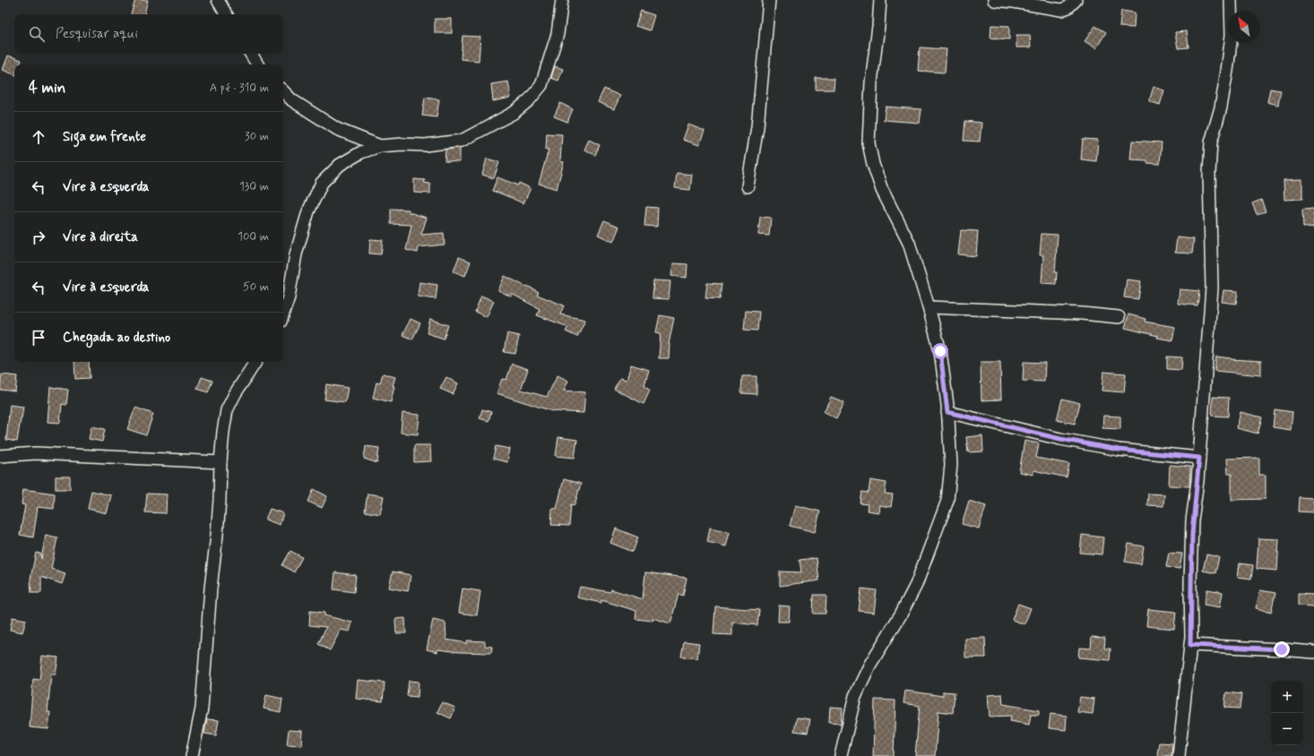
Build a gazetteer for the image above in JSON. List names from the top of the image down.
{
  "north": "top left",
  "page": {
    "search": "Pesquisar aqui",
    "heading": ["4 min", "A pé · 310 m"],
    "list": [
      ["Siga em frente", "30 m"],
      ["Vire à esquerda", "130 m"],
      ["Vire à direita", "100 m"],
      ["Vire à esquerda", "50 m"],
      "Chegada ao destino"
    ],
    "map_buttons": ["+", "−"]
  }
}
